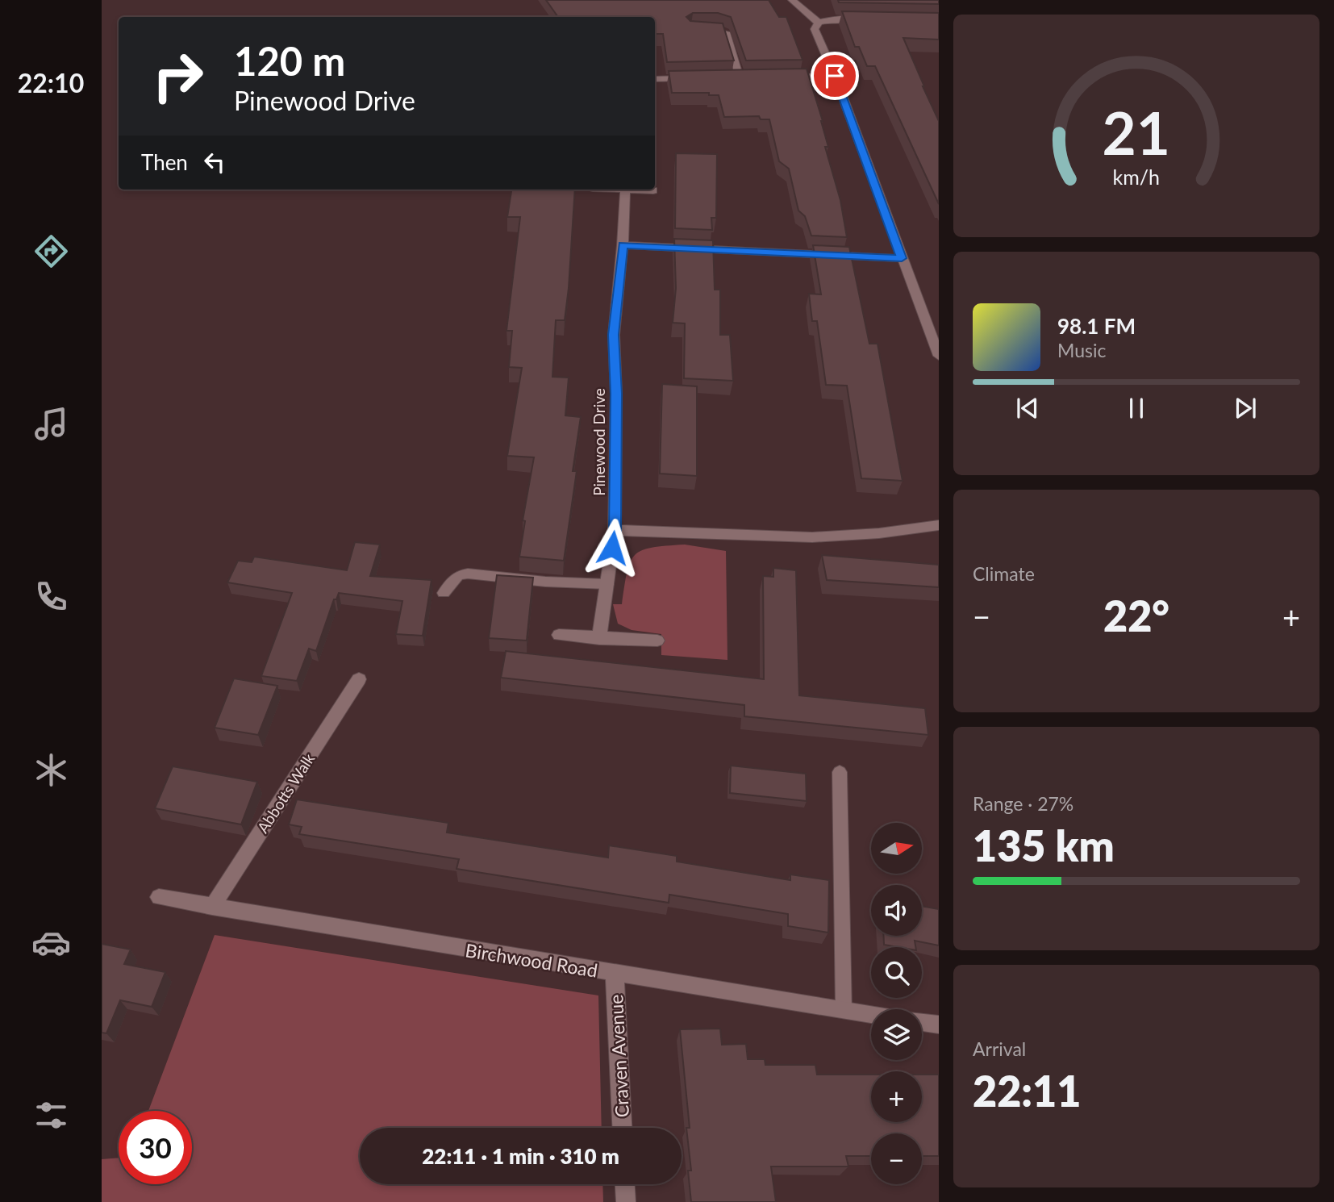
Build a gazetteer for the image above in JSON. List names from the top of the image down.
{
  "streets": {
    "street": [
      "Pinewood Drive",
      "Abbotts Walk",
      "Birchwood Road",
      "Craven Avenue"
    ]
  },
  "crossings": [
    ["Abbotts Walk", "Birchwood Road"],
    ["Birchwood Road", "Craven Avenue"]
  ],
  "north": "right",
  "page": {
    "tabs": "22:10",
    "turn": ["120 m", "Pinewood Drive"],
    "then": "Then",
    "song": ["98.1 FM", "Music"],
    "tile": [
      "Climate",
      ["Range · 27%", "135 km"],
      ["Arrival", "22:11"]
    ],
    "heat": ["−", "22°", "+"],
    "map_buttons": ["+", "−"],
    "limit": "30",
    "trip": "22:11 · 1 min · 310 m",
    "gauge": ["21", "km/h"]
  }
}
